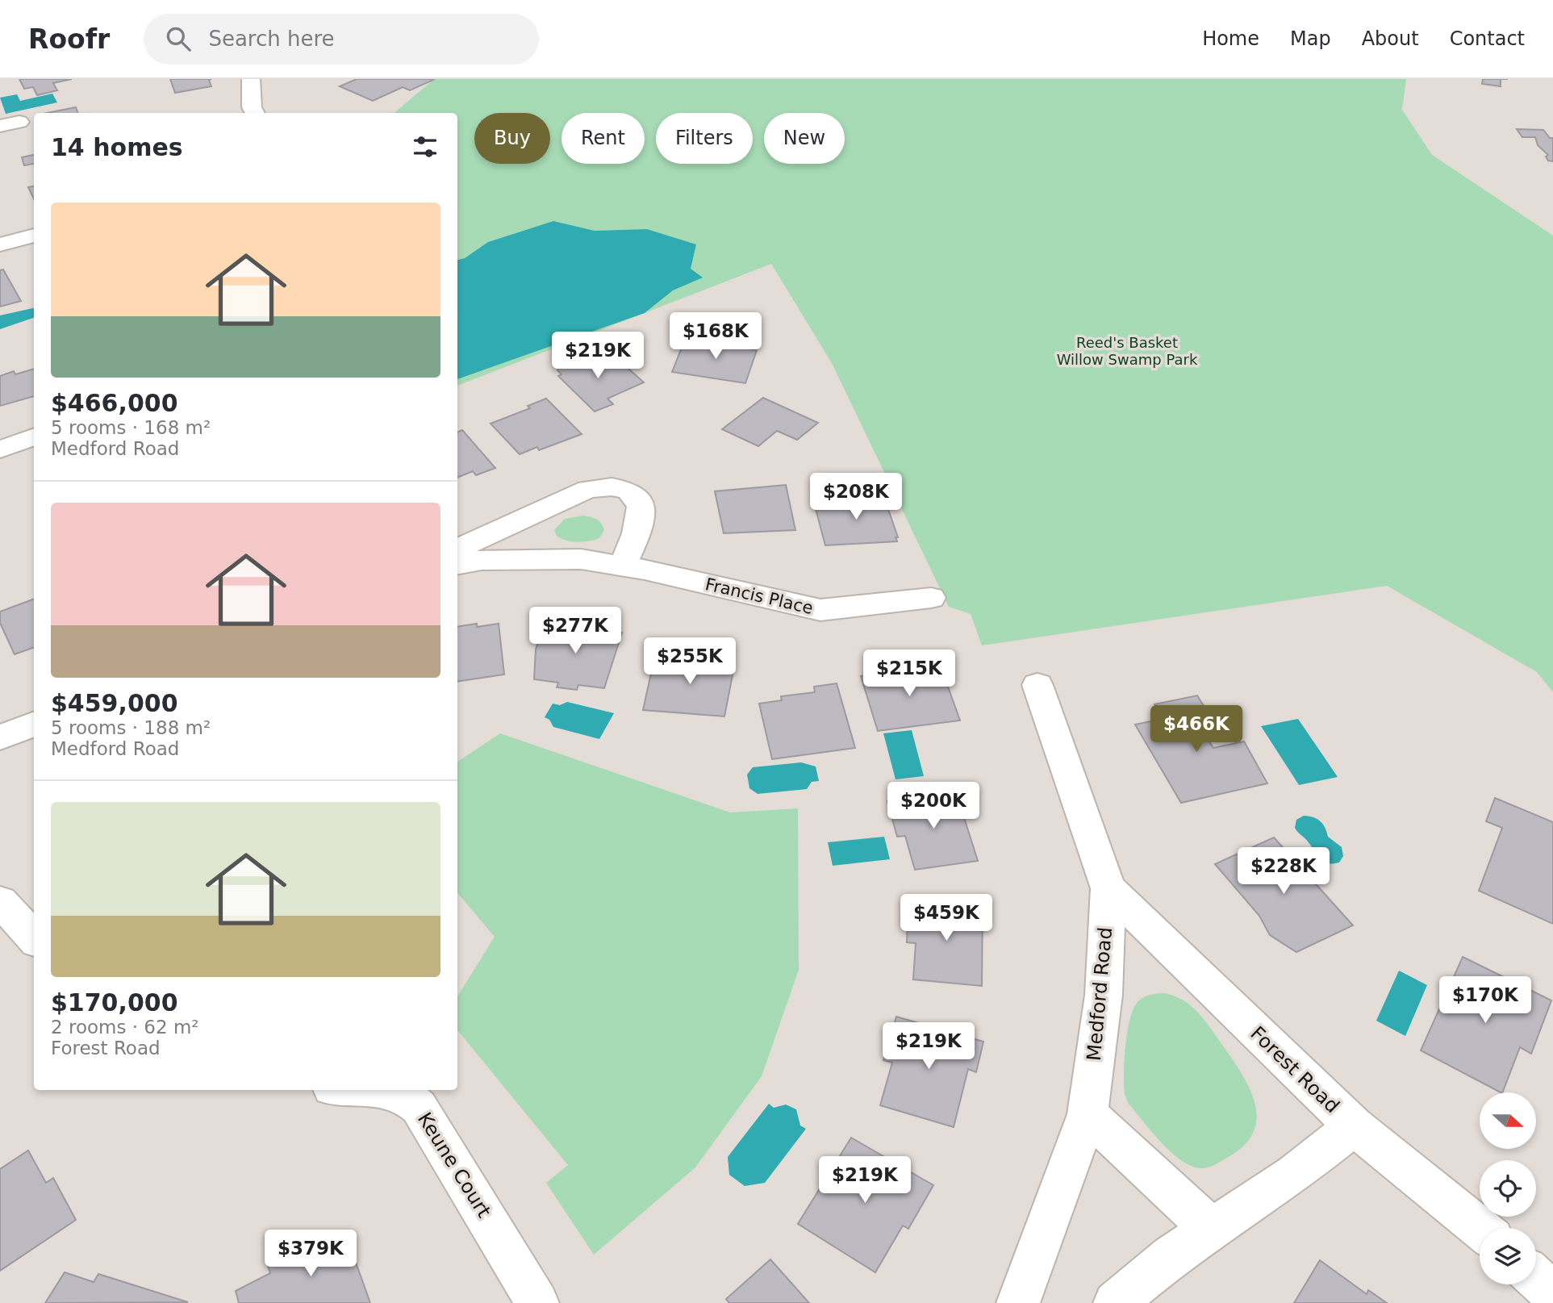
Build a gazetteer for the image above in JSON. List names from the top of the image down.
{
  "streets": {
    "street": [
      "Francis Place",
      "Medford Road",
      "Forest Road",
      "Keune Court"
    ]
  },
  "crossings": [
    ["Medford Road", "Forest Road"]
  ],
  "parks": ["Reed's Basket Willow Swamp Park"],
  "north": "right",
  "page": {
    "header": "Roofr",
    "search": "Search here",
    "nav": [
      "Home",
      "Map",
      "About",
      "Contact"
    ],
    "chip": [
      "Buy",
      "Rent",
      "Filters",
      "New"
    ],
    "heading": "14 homes",
    "list": [
      {
        "name": "$466,000",
        "note": "5 rooms · 168 m² · Medford Road"
      },
      {
        "name": "$459,000",
        "note": "5 rooms · 188 m² · Medford Road"
      },
      {
        "name": "$170,000",
        "note": "2 rooms · 62 m² · Forest Road"
      }
    ],
    "price": [
      "$168K",
      "$219K",
      "$208K",
      "$277K",
      "$255K",
      "$215K",
      "$466K",
      "$200K",
      "$228K",
      "$459K",
      "$170K",
      "$219K",
      "$219K",
      "$379K"
    ]
  }
}
